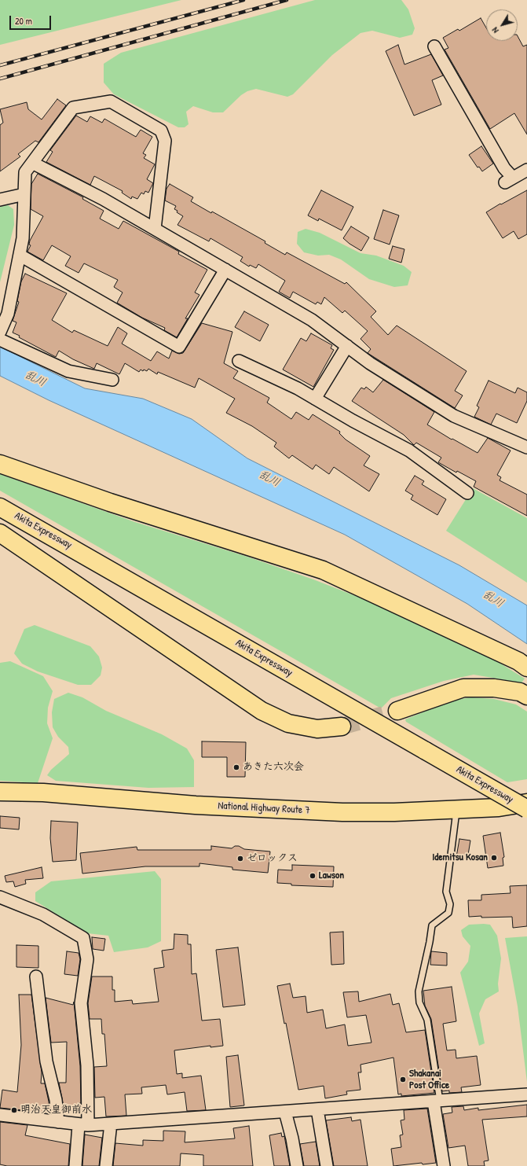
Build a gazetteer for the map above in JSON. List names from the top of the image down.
{
  "streets": {
    "highway": ["Akita Expressway", "National Highway Route 7"]
  },
  "water": ["乱川"],
  "places": [
    "あきた六次会",
    "Idemitsu Kosan",
    "ゼロックス",
    "Lawson",
    "Shakanai Post Office",
    "明治天皇御前水"
  ],
  "scale_bar": "20 m",
  "north": "bottom left"
}
